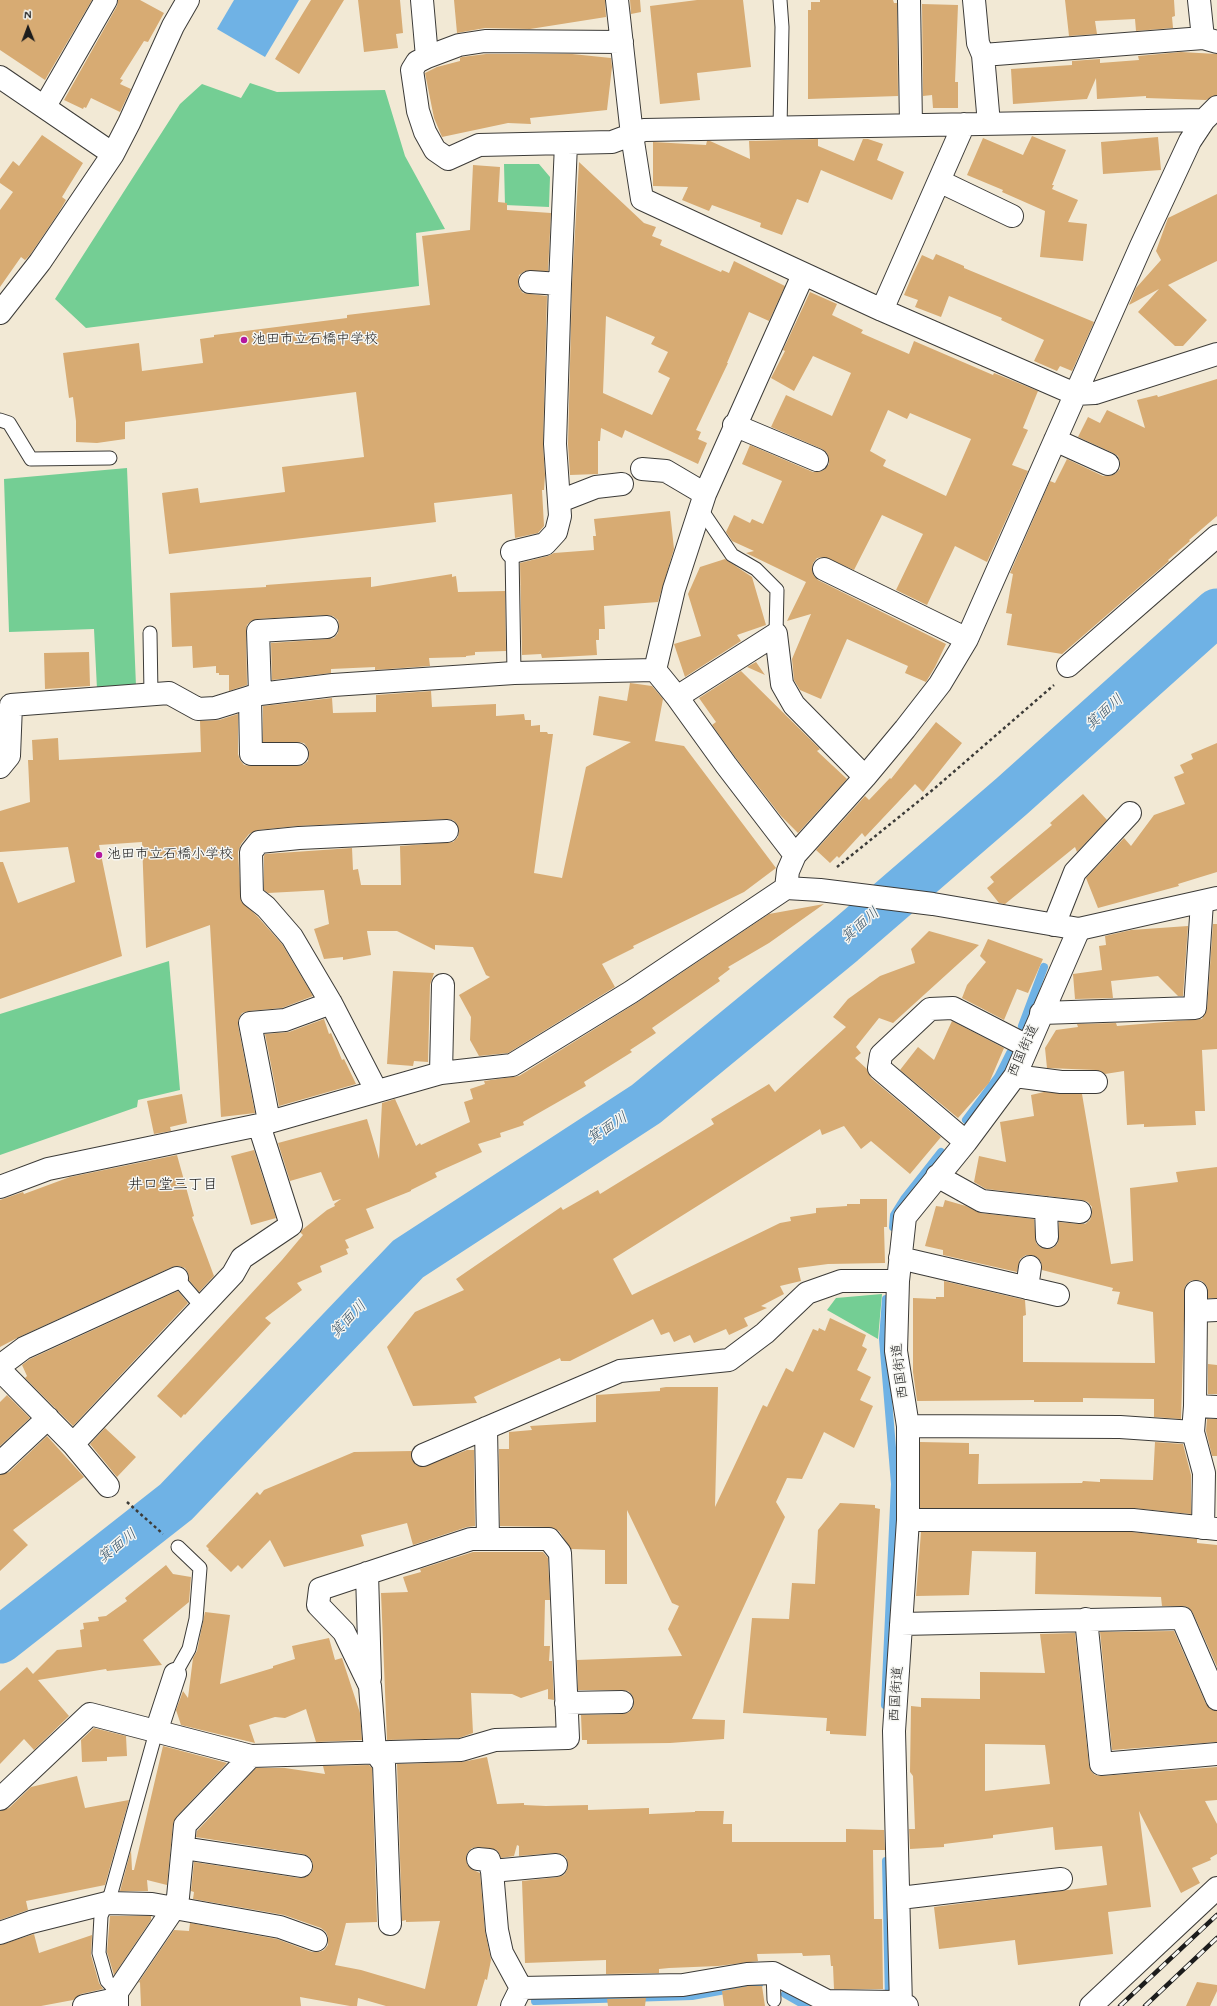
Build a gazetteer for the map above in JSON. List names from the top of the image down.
{
  "streets": {
    "street": ["西国街道"]
  },
  "districts": ["井口堂三丁目"],
  "water": ["箕面川"],
  "places": ["池田市立石橋中学校", "池田市立石橋小学校"],
  "north": "top"
}
